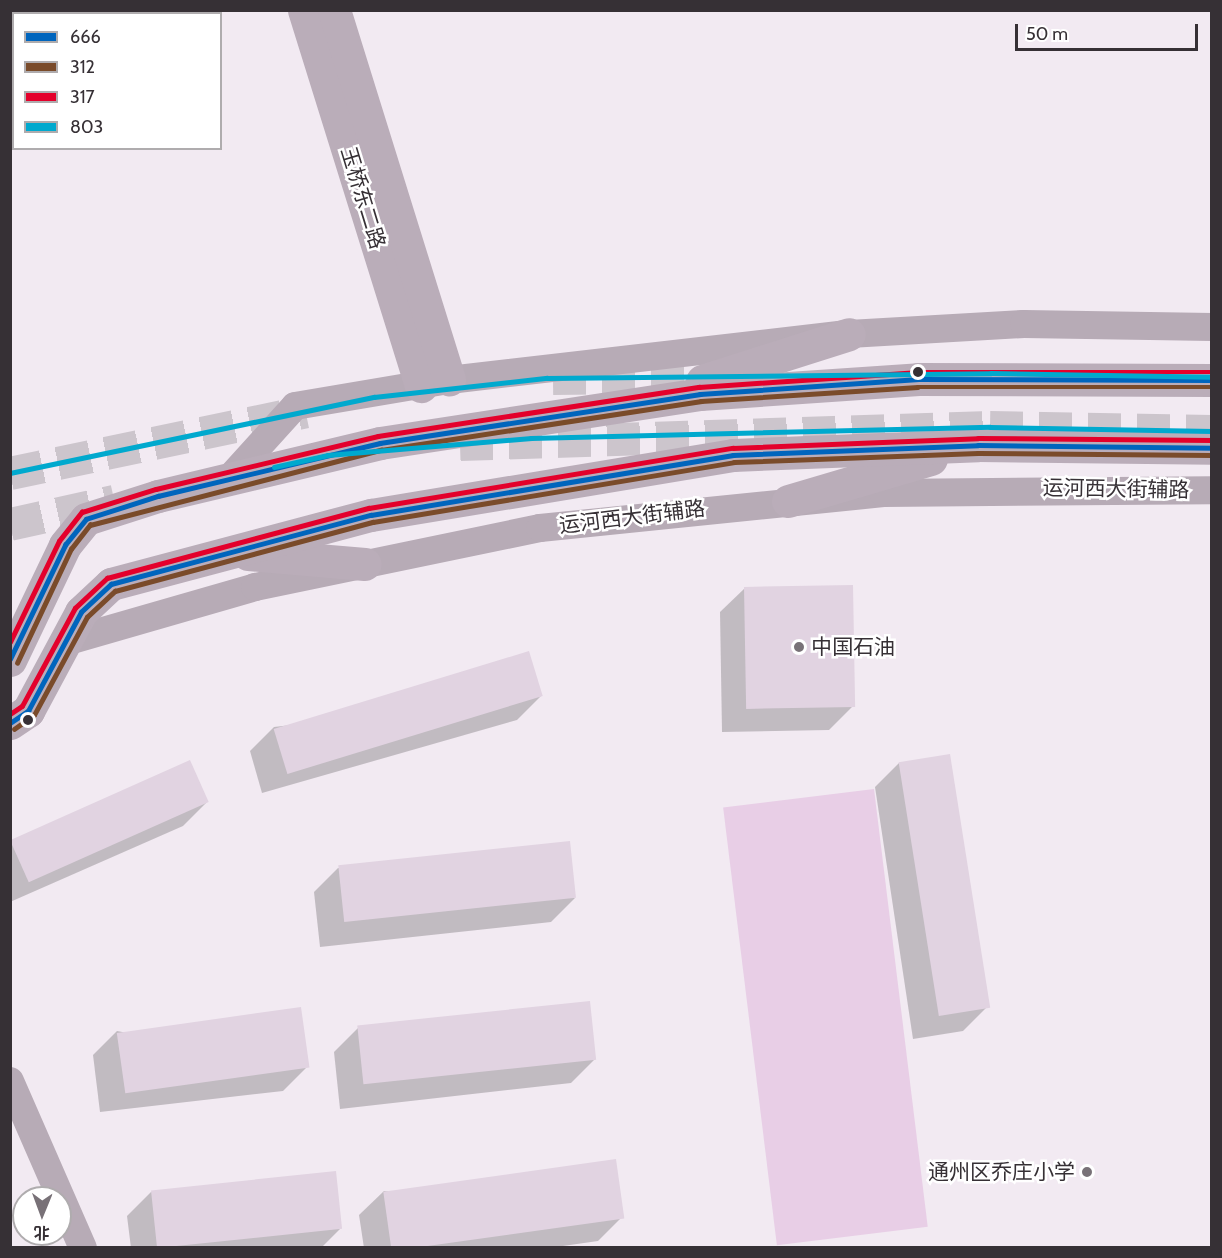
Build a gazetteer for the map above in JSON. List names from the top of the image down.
{
  "streets": {
    "main road": ["玉桥东二路"],
    "street": ["运河西大街辅路"]
  },
  "places": ["中国石油", "通州区乔庄小学"],
  "lines": [
    "transit line 317",
    "transit line 803",
    "transit line 666",
    "transit line 312"
  ],
  "legend": [
    "666",
    "312",
    "317",
    "803"
  ],
  "scale_bar": "50 m",
  "north": "bottom"
}
